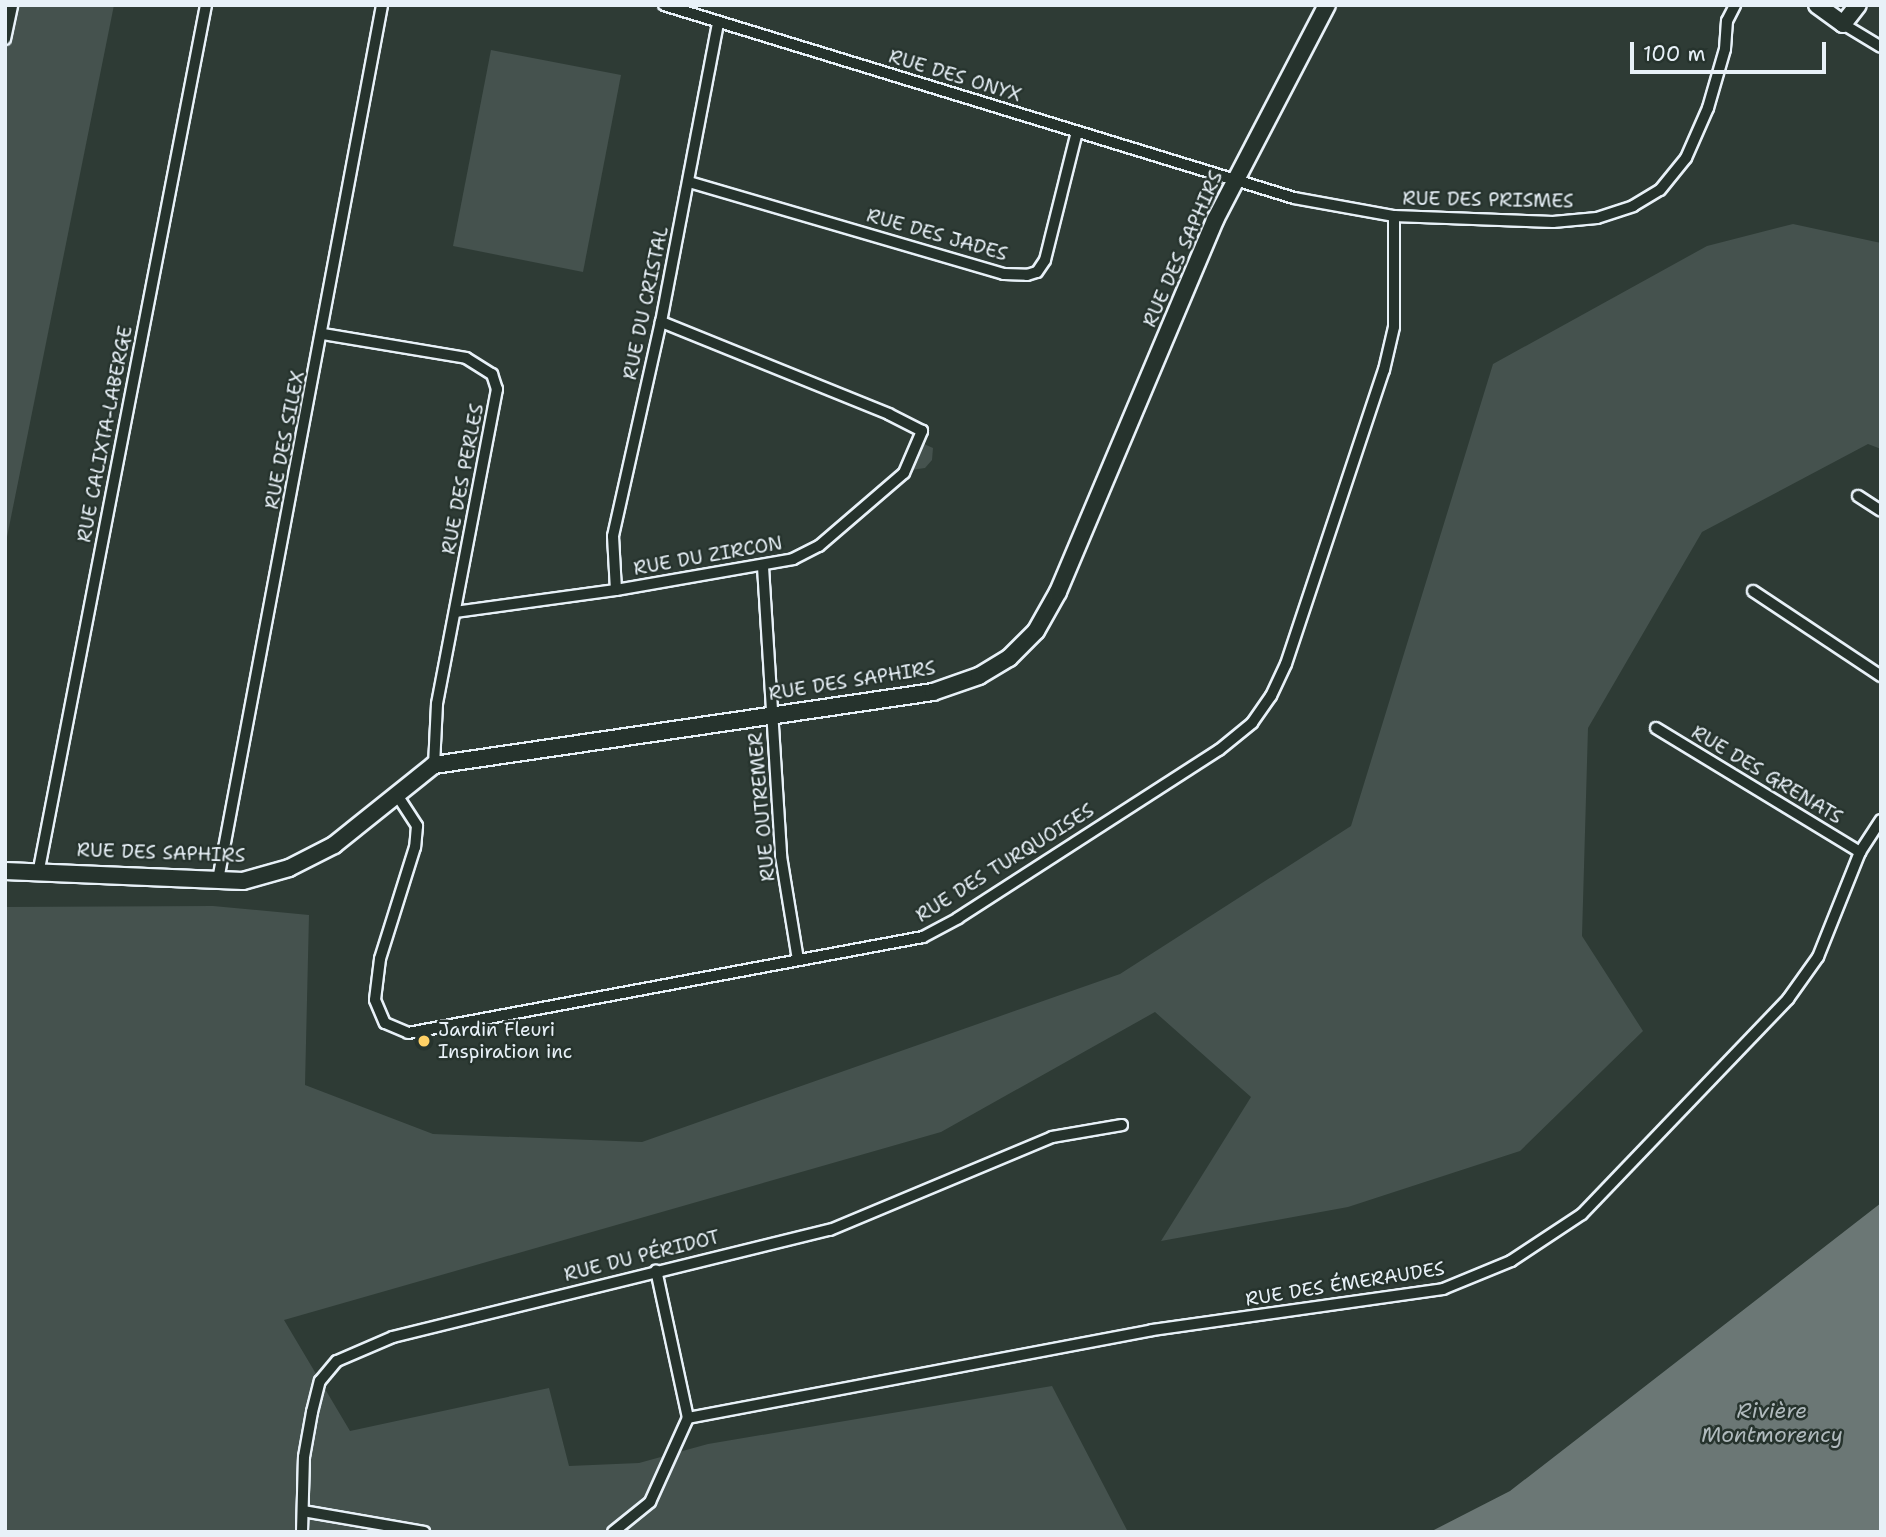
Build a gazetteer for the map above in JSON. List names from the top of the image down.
{
  "streets": {
    "street": [
      "RUE DES ONYX",
      "RUE DES PRISMES",
      "RUE DES JADES",
      "RUE DES SAPHIRS",
      "RUE DU CRISTAL",
      "RUE CALIXTA-LABERGE",
      "RUE DES SILEX",
      "RUE DES PERLES",
      "RUE DU ZIRCON",
      "RUE DES GRENATS",
      "RUE OUTREMER",
      "RUE DES TURQUOISES",
      "RUE DU PÉRIDOT",
      "RUE DES ÉMERAUDES"
    ]
  },
  "crossings": [
    ["RUE DES ONYX", "RUE DES PRISMES"],
    ["RUE DES ONYX", "RUE DES JADES"],
    ["RUE DES ONYX", "RUE DES SAPHIRS"],
    ["RUE DES ONYX", "RUE DU CRISTAL"],
    ["RUE DES PRISMES", "RUE DES SAPHIRS"],
    ["RUE DES PRISMES", "RUE DES TURQUOISES"],
    ["RUE DES JADES", "RUE DU CRISTAL"],
    ["RUE DES SAPHIRS", "RUE CALIXTA-LABERGE"],
    ["RUE DES SAPHIRS", "RUE DES SILEX"],
    ["RUE DES SAPHIRS", "RUE DES PERLES"],
    ["RUE DES SAPHIRS", "RUE OUTREMER"],
    ["RUE DES SAPHIRS", "RUE DES TURQUOISES"],
    ["RUE DU CRISTAL", "RUE DU ZIRCON"],
    ["RUE DES SILEX", "RUE DES PERLES"],
    ["RUE DES PERLES", "RUE DU ZIRCON"],
    ["RUE DU ZIRCON", "RUE OUTREMER"],
    ["RUE DES GRENATS", "RUE DES ÉMERAUDES"],
    ["RUE OUTREMER", "RUE DES TURQUOISES"]
  ],
  "water": ["Rivière Montmorency"],
  "places": ["Jardin Fleuri Inspiration inc"],
  "scale_bar": "100 m"
}
